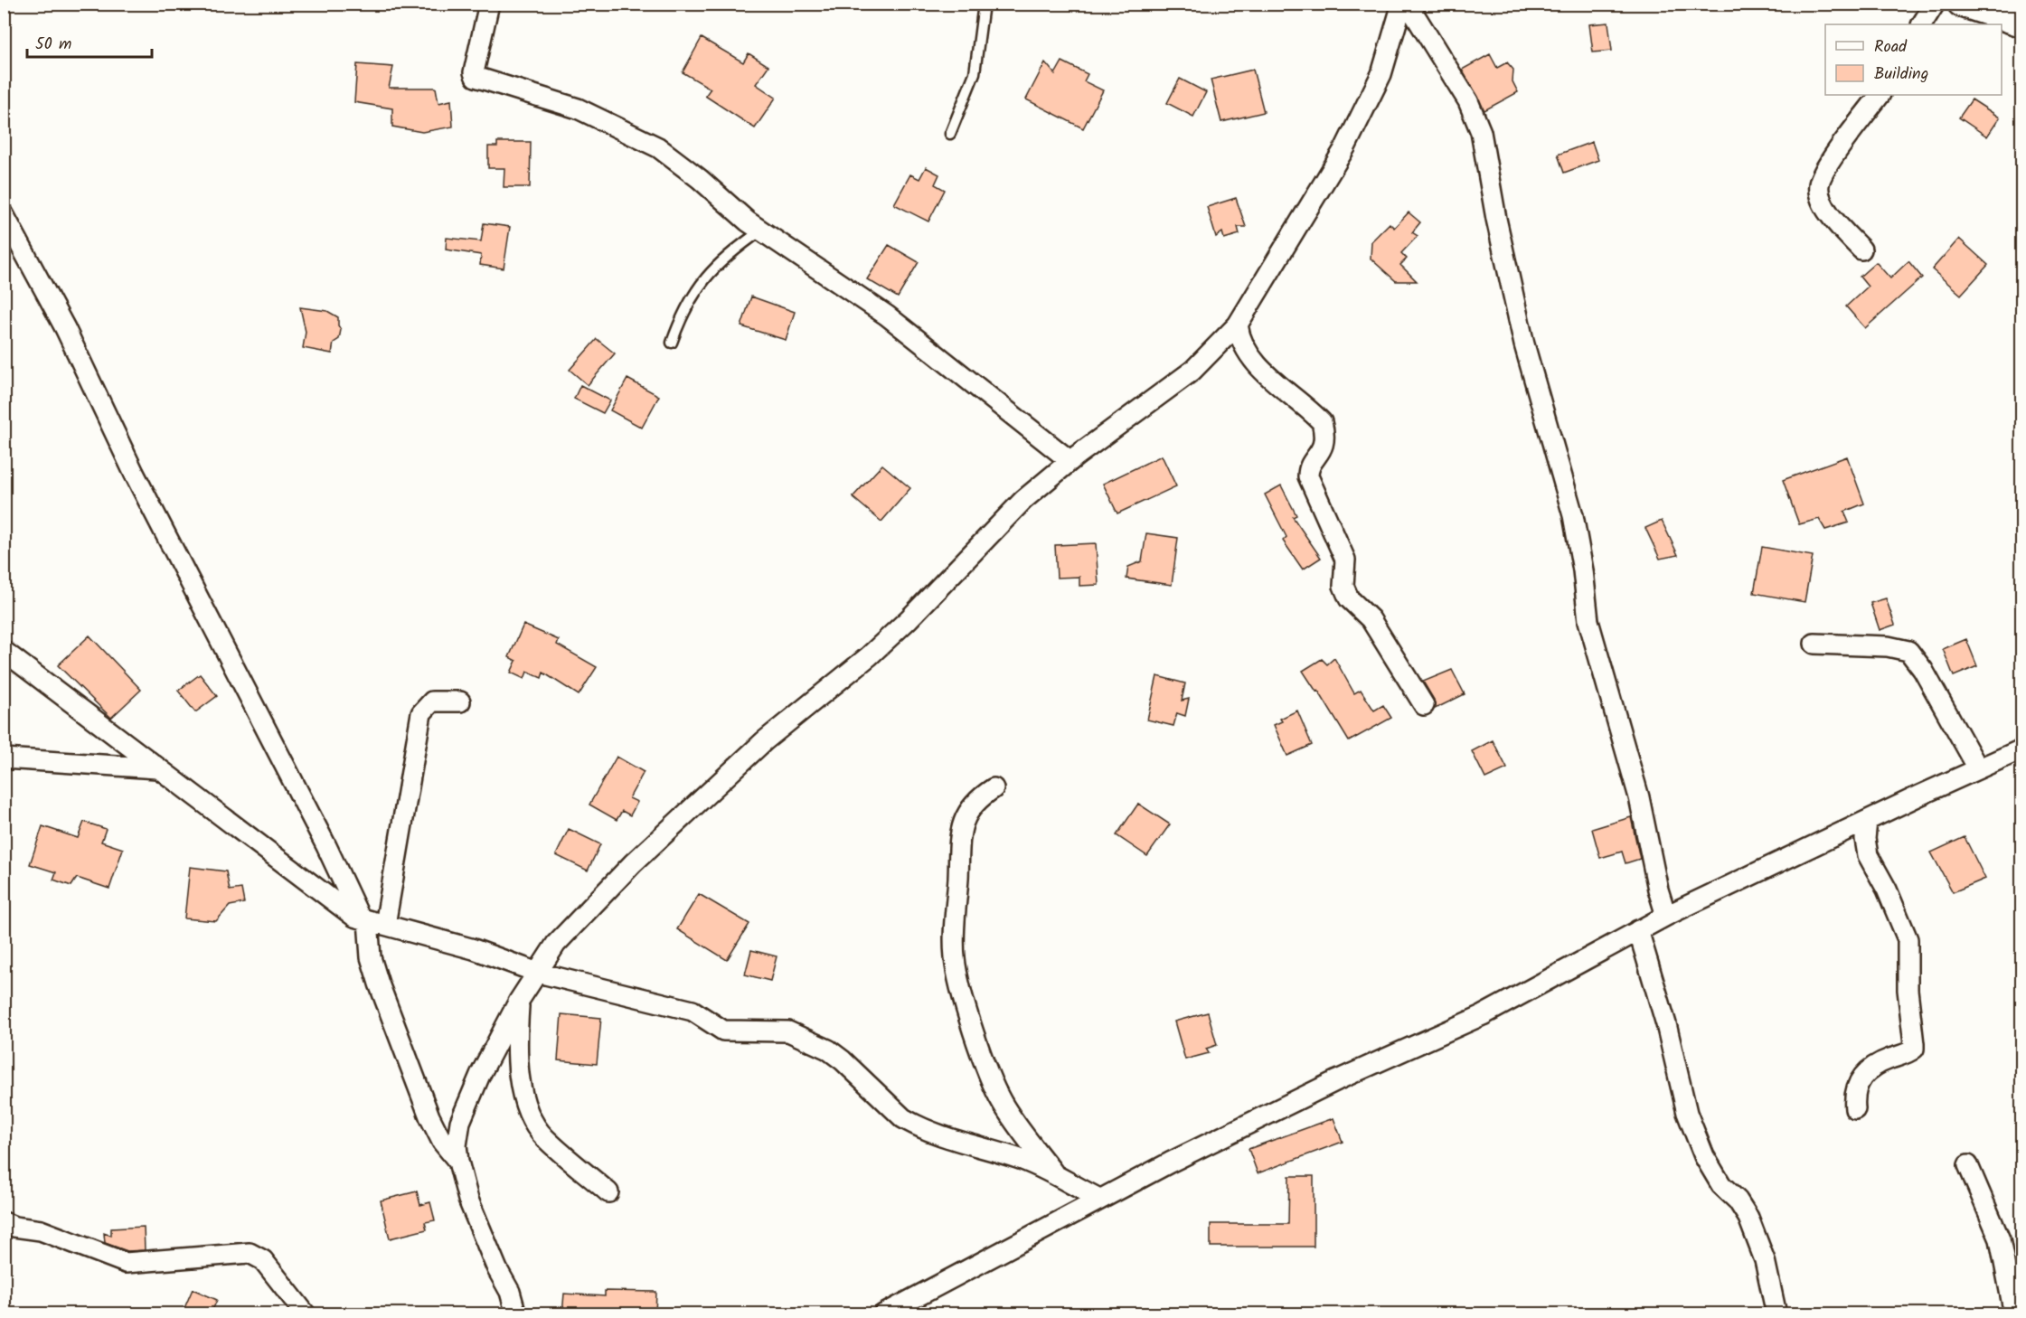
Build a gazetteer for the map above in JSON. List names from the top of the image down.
{
  "legend": ["Road", "Building"],
  "scale_bar": "50 m"
}
